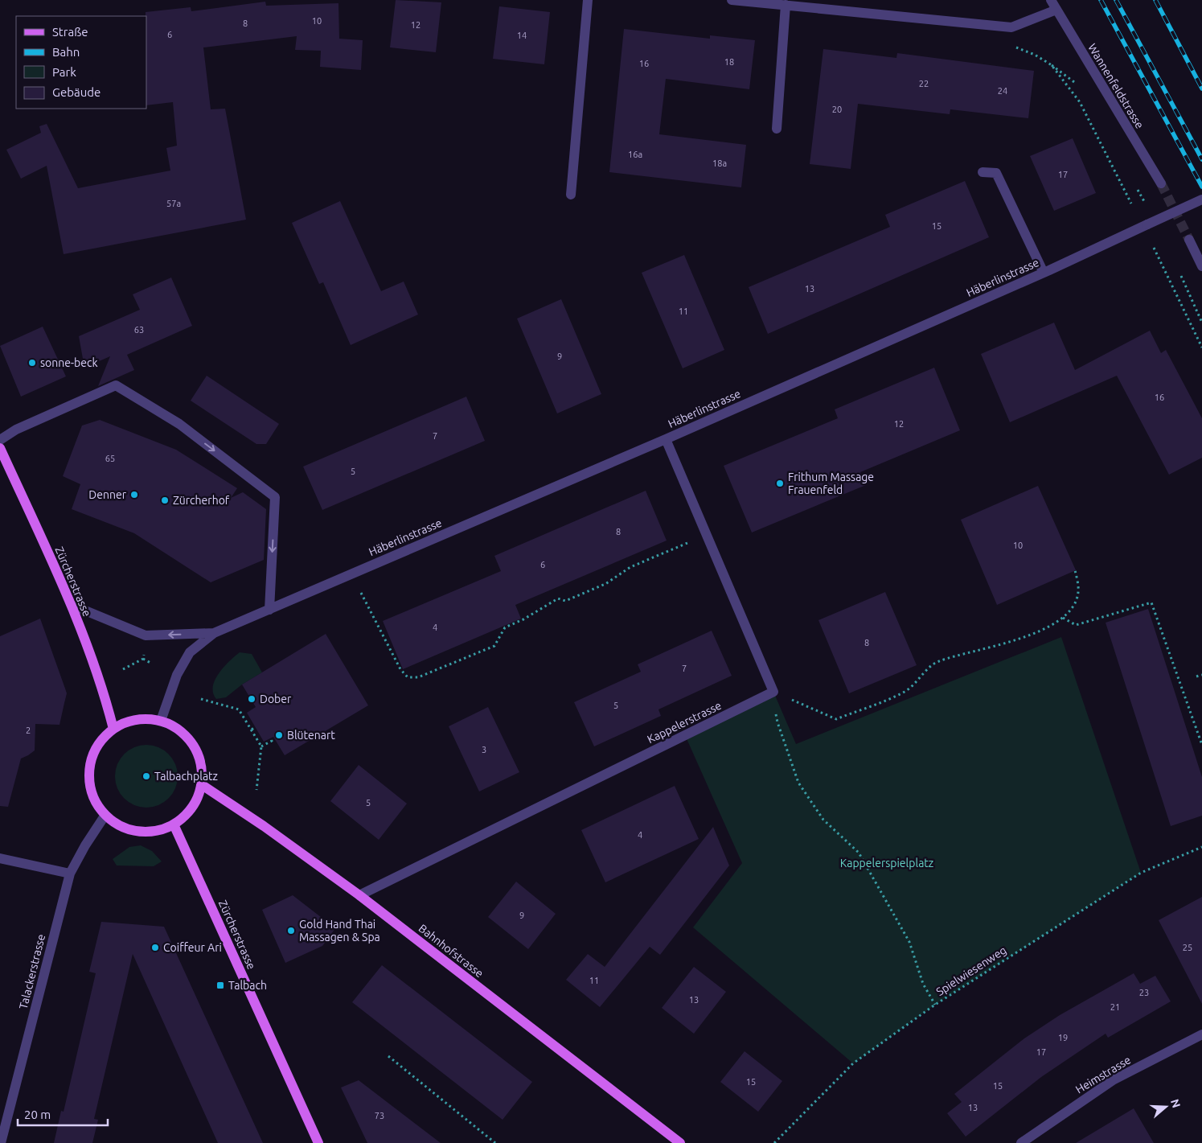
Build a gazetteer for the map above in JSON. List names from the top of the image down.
{
  "streets": {
    "main road": ["Zürcherstrasse", "Bahnhofstrasse"],
    "street": [
      "Wannenfeldstrasse",
      "Häberlinstrasse",
      "Kappelerstrasse",
      "Talackerstrasse",
      "Heimstrasse"
    ],
    "path": ["Spielwiesenweg"]
  },
  "crossings": [
    ["Häberlinstrasse", "Zürcherstrasse"],
    ["Häberlinstrasse", "Bahnhofstrasse"],
    ["Häberlinstrasse", "Talackerstrasse"],
    ["Zürcherstrasse", "Bahnhofstrasse"],
    ["Zürcherstrasse", "Talackerstrasse"],
    ["Kappelerstrasse", "Bahnhofstrasse"],
    ["Bahnhofstrasse", "Talackerstrasse"]
  ],
  "parks": ["Kappelerspielplatz"],
  "places": {
    "other": [
      "sonne-beck",
      "Frithum Massage Frauenfeld",
      "Denner",
      "Zürcherhof",
      "Dober",
      "Blütenart",
      "Talbachplatz",
      "Gold Hand Thai Massagen & Spa",
      "Coiffeur Ari"
    ],
    "transit": ["Talbach"]
  },
  "house_numbers": [
    "10",
    "8",
    "12",
    "6",
    "14",
    "18",
    "16",
    "22",
    "24",
    "20",
    "16a",
    "18a",
    "17",
    "57a",
    "15",
    "13",
    "11",
    "63",
    "9",
    "16",
    "12",
    "7",
    "65",
    "5",
    "8",
    "10",
    "6",
    "4",
    "8",
    "7",
    "5",
    "2",
    "3",
    "5",
    "4",
    "9",
    "25",
    "11",
    "23",
    "13",
    "21",
    "19",
    "17",
    "15",
    "15",
    "13",
    "73"
  ],
  "legend": [
    "Straße",
    "Bahn",
    "Park",
    "Gebäude"
  ],
  "scale_bar": "20 m",
  "north": "right"
}
